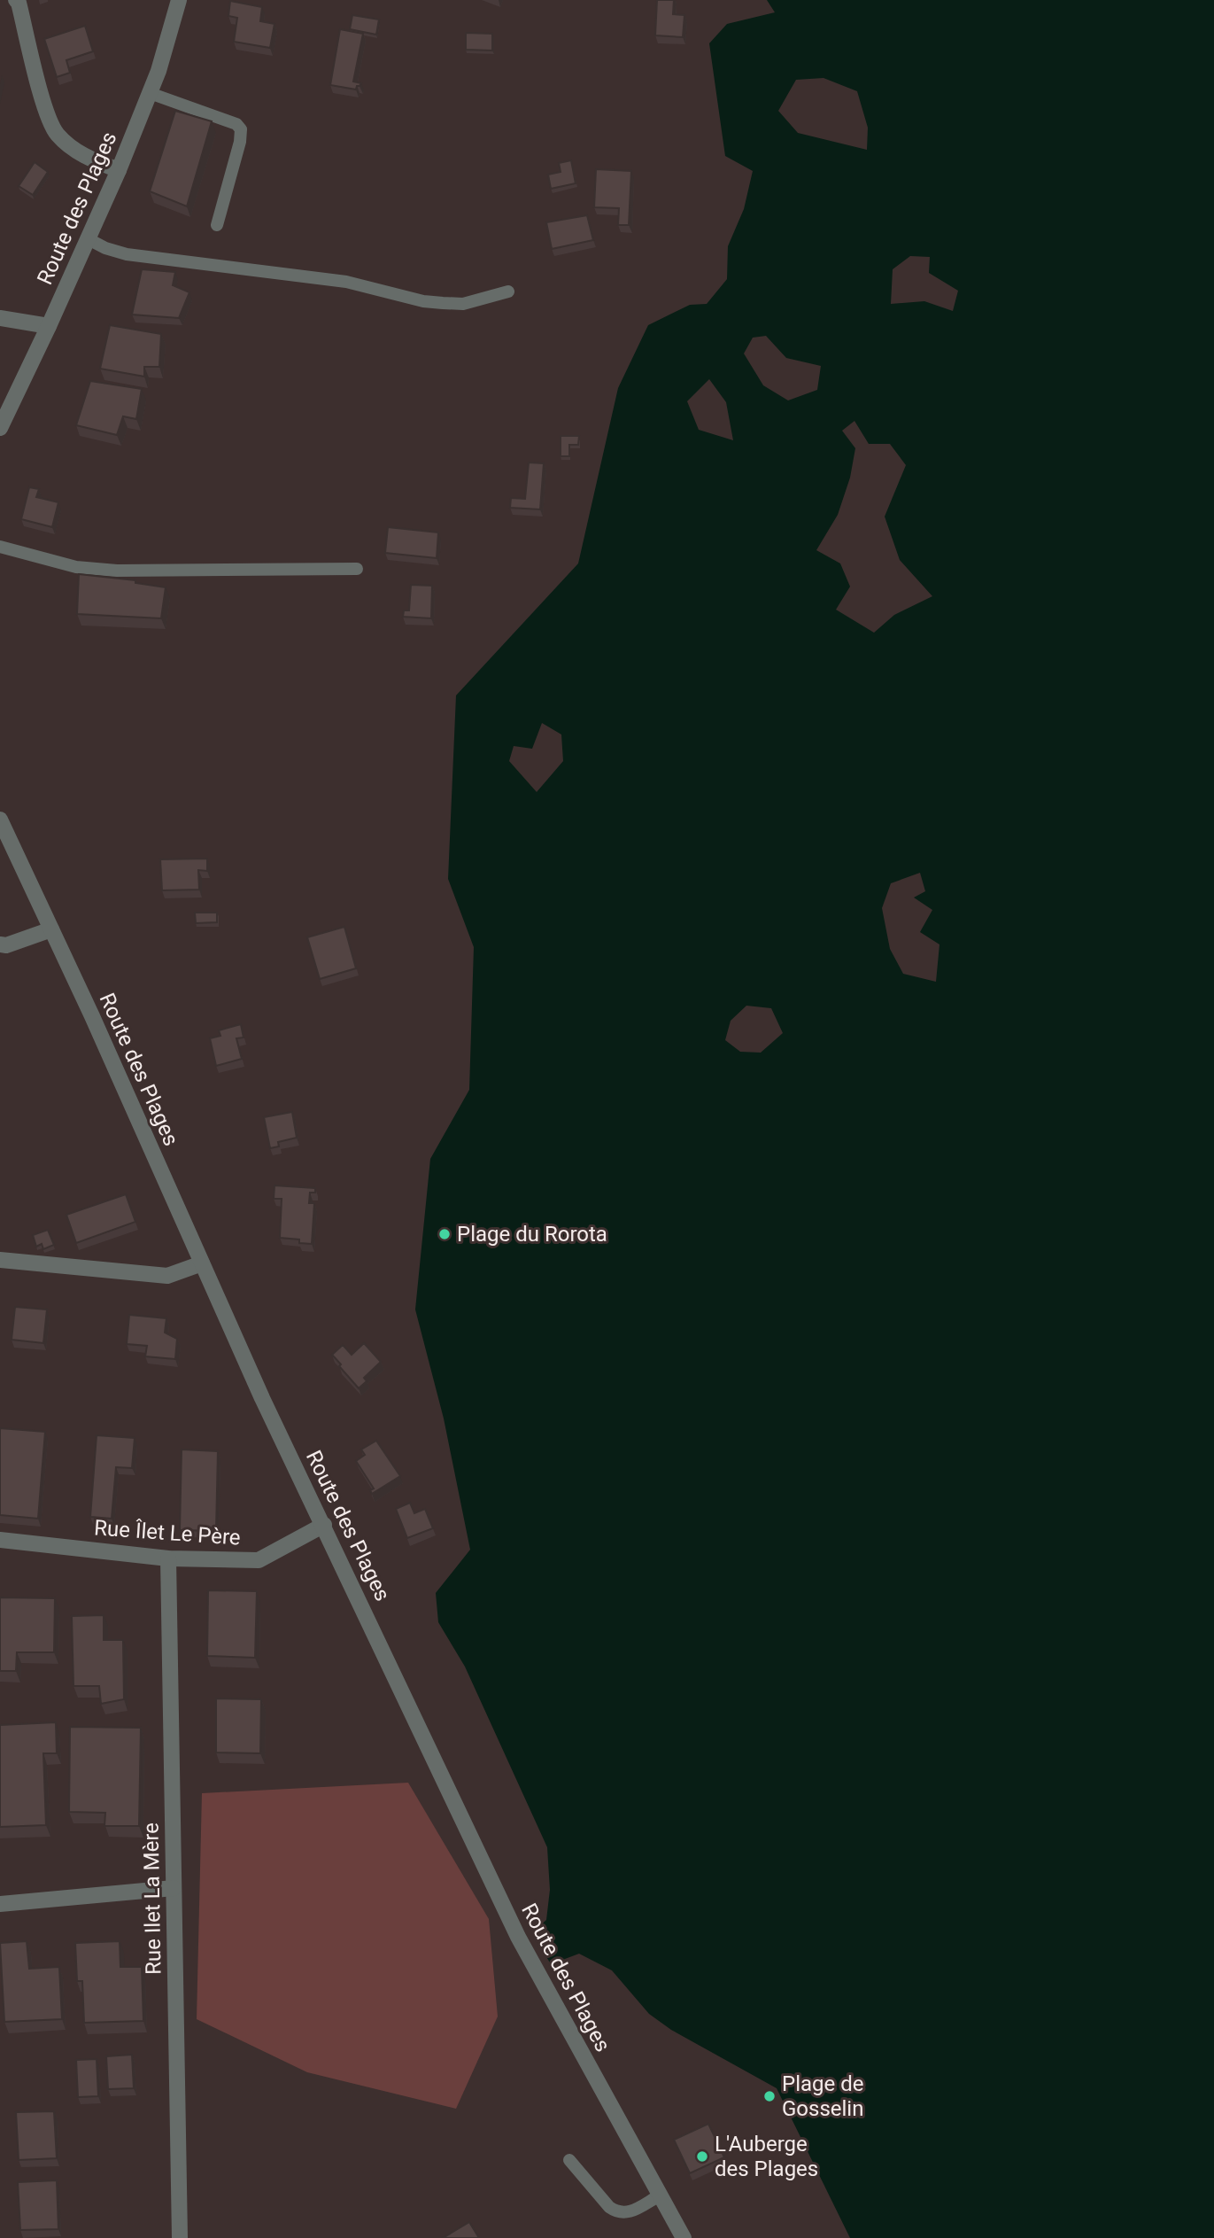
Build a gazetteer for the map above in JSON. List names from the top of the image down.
{
  "streets": {
    "street": ["Route des Plages", "Rue Îlet Le Père", "Rue Ilet La Mère"]
  },
  "crossings": [
    ["Route des Plages", "Rue Îlet Le Père"],
    ["Rue Îlet Le Père", "Rue Ilet La Mère"]
  ],
  "places": ["Plage du Rorota", "Plage de Gosselin", "L'Auberge des Plages"]
}
